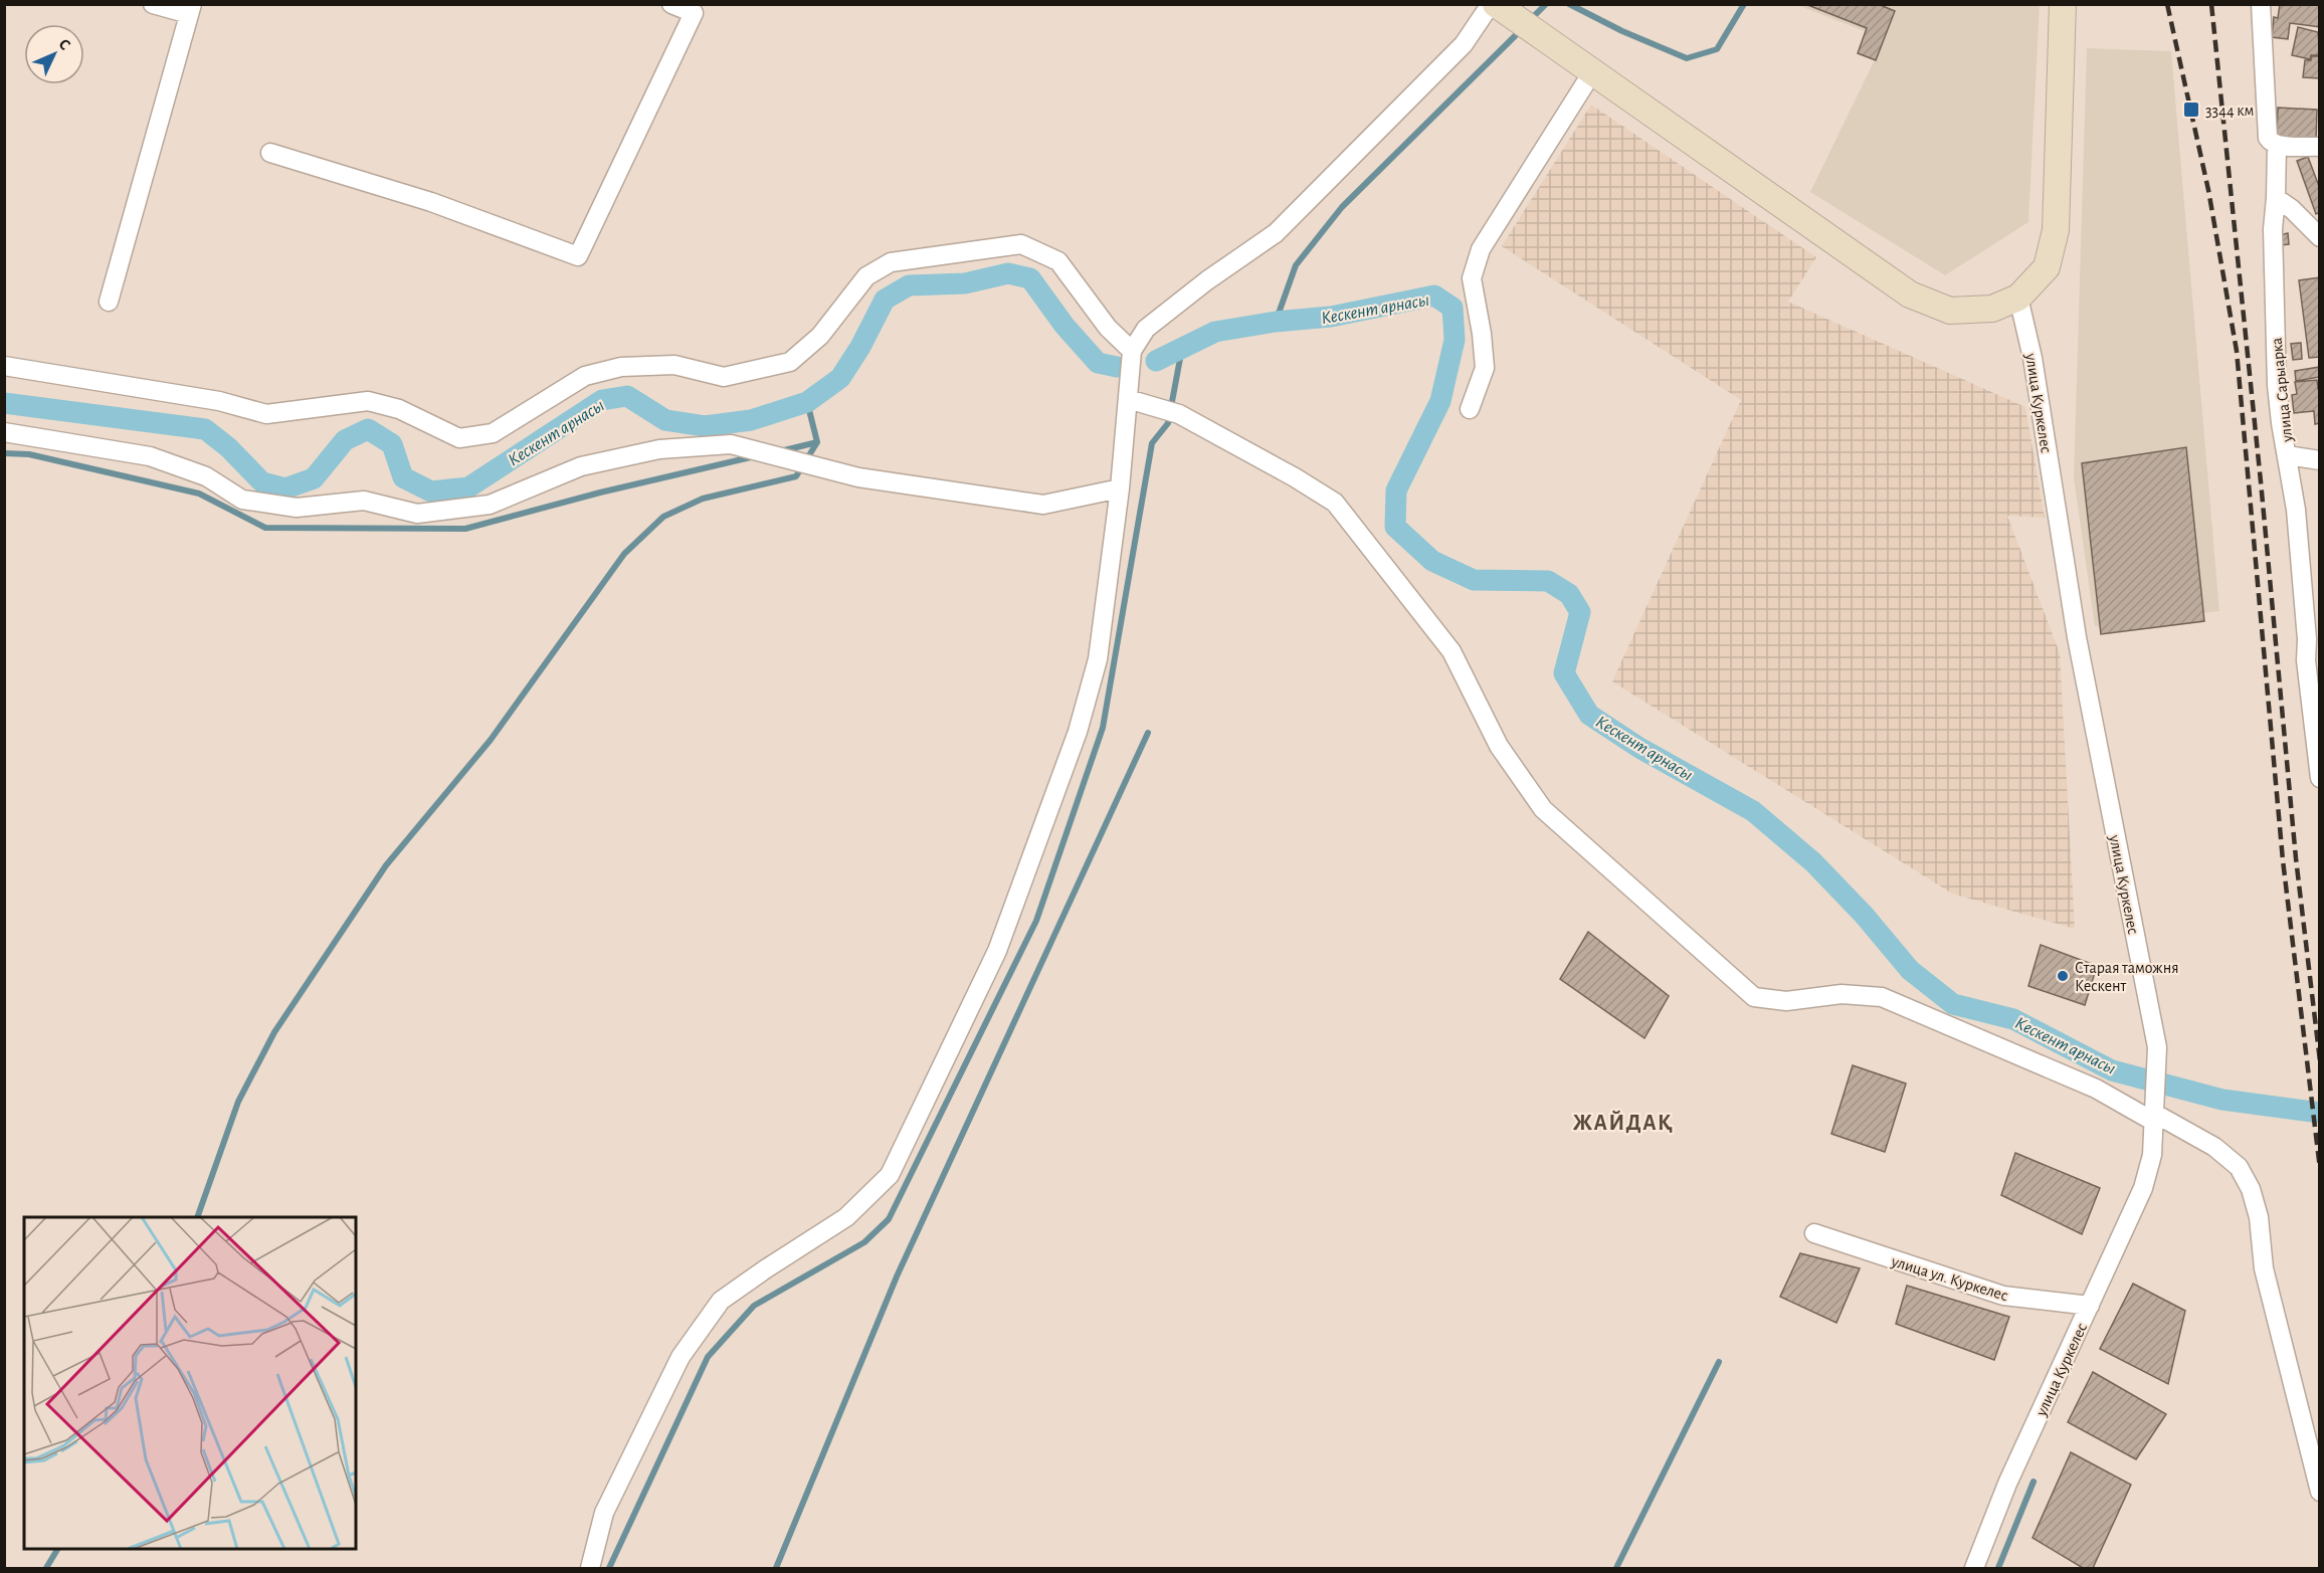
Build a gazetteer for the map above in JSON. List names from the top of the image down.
{
  "streets": {
    "street": ["улица Сарыарка", "улица Куркелес", "улица ул. Куркелес"]
  },
  "crossings": [
    ["улица Куркелес", "улица ул. Куркелес"]
  ],
  "districts": ["ЖАЙДАҚ"],
  "water": ["Кескент арнасы"],
  "places": {
    "transit": ["3344 км"],
    "other": ["Старая таможня Кескент"]
  },
  "north": "top right"
}
